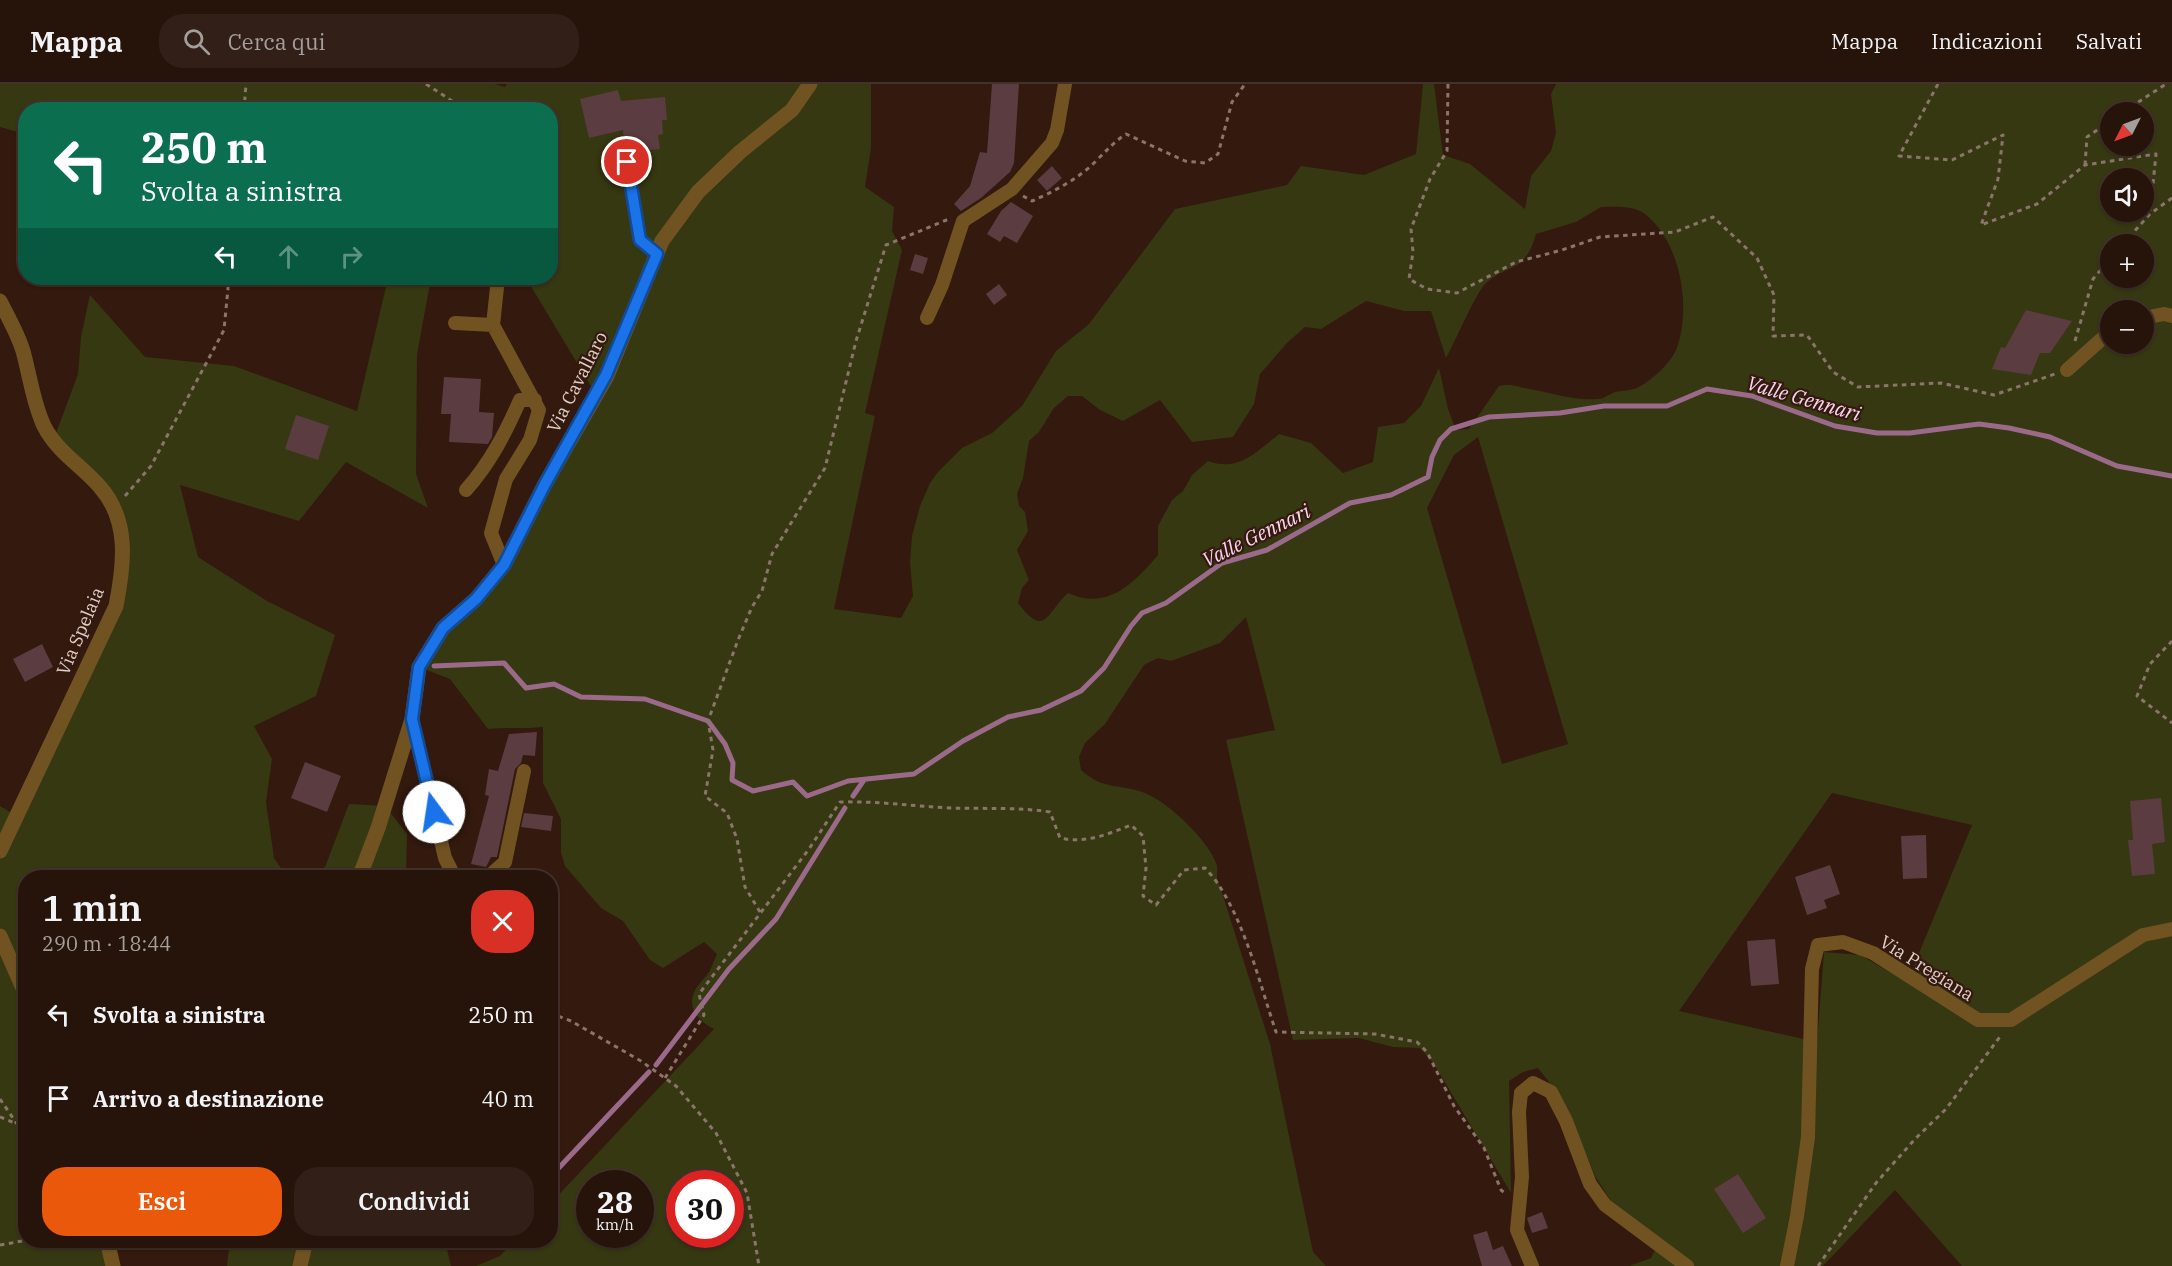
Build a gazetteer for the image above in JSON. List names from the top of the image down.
{
  "streets": {
    "street": ["Via Cavallaro", "Via Spelaia", "Via Pregiana"]
  },
  "water": ["Valle Gennari"],
  "north": "bottom left",
  "page": {
    "header": "Mappa",
    "search": "Cerca qui",
    "nav": ["Mappa", "Indicazioni", "Salvati"],
    "map_buttons": ["+", "−"],
    "turn": ["250 m", "Svolta a sinistra"],
    "heading": ["1 min", "290 m · 18:44"],
    "list": [
      {
        "name": "Svolta a sinistra",
        "value": "250 m"
      },
      {
        "name": "Arrivo a destinazione",
        "value": "40 m"
      }
    ],
    "buttons": ["Esci", "Condividi"],
    "speed": "28 km/h",
    "limit": "30"
  }
}
